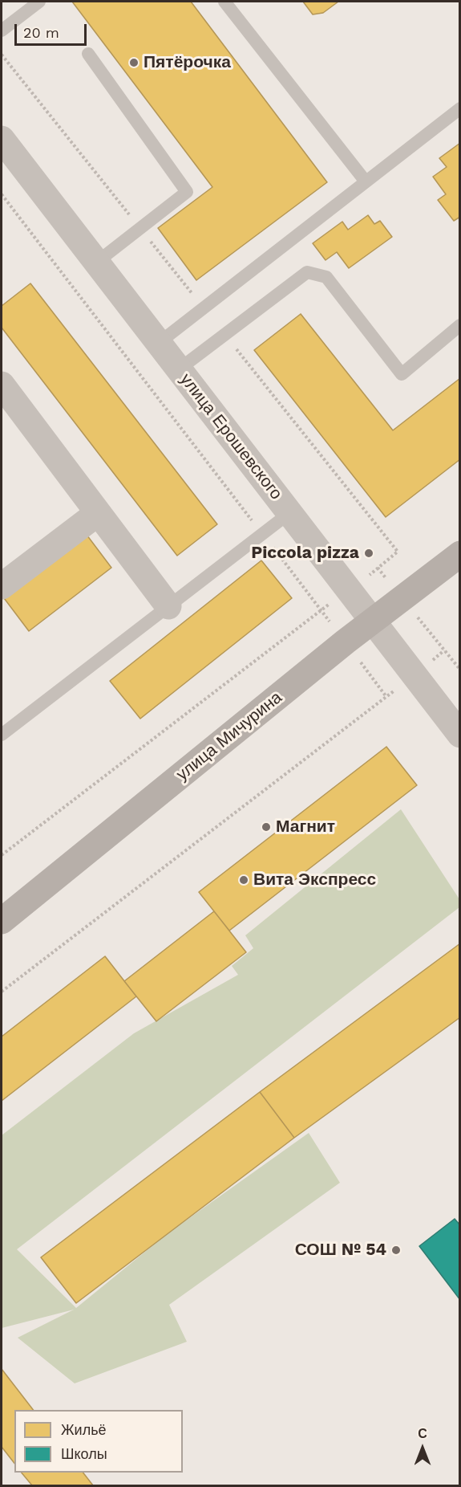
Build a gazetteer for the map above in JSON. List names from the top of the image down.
{
  "streets": {
    "main road": ["улица Мичурина"],
    "street": ["улица Ерошевского"]
  },
  "crossings": [
    ["улица Ерошевского", "улица Мичурина"]
  ],
  "places": [
    "Пятёрочка",
    "Piccola pizza",
    "Магнит",
    "Вита Экспресс",
    "СОШ № 54"
  ],
  "legend": ["Жильё", "Школы"],
  "scale_bar": "20 m",
  "north": "top"
}
